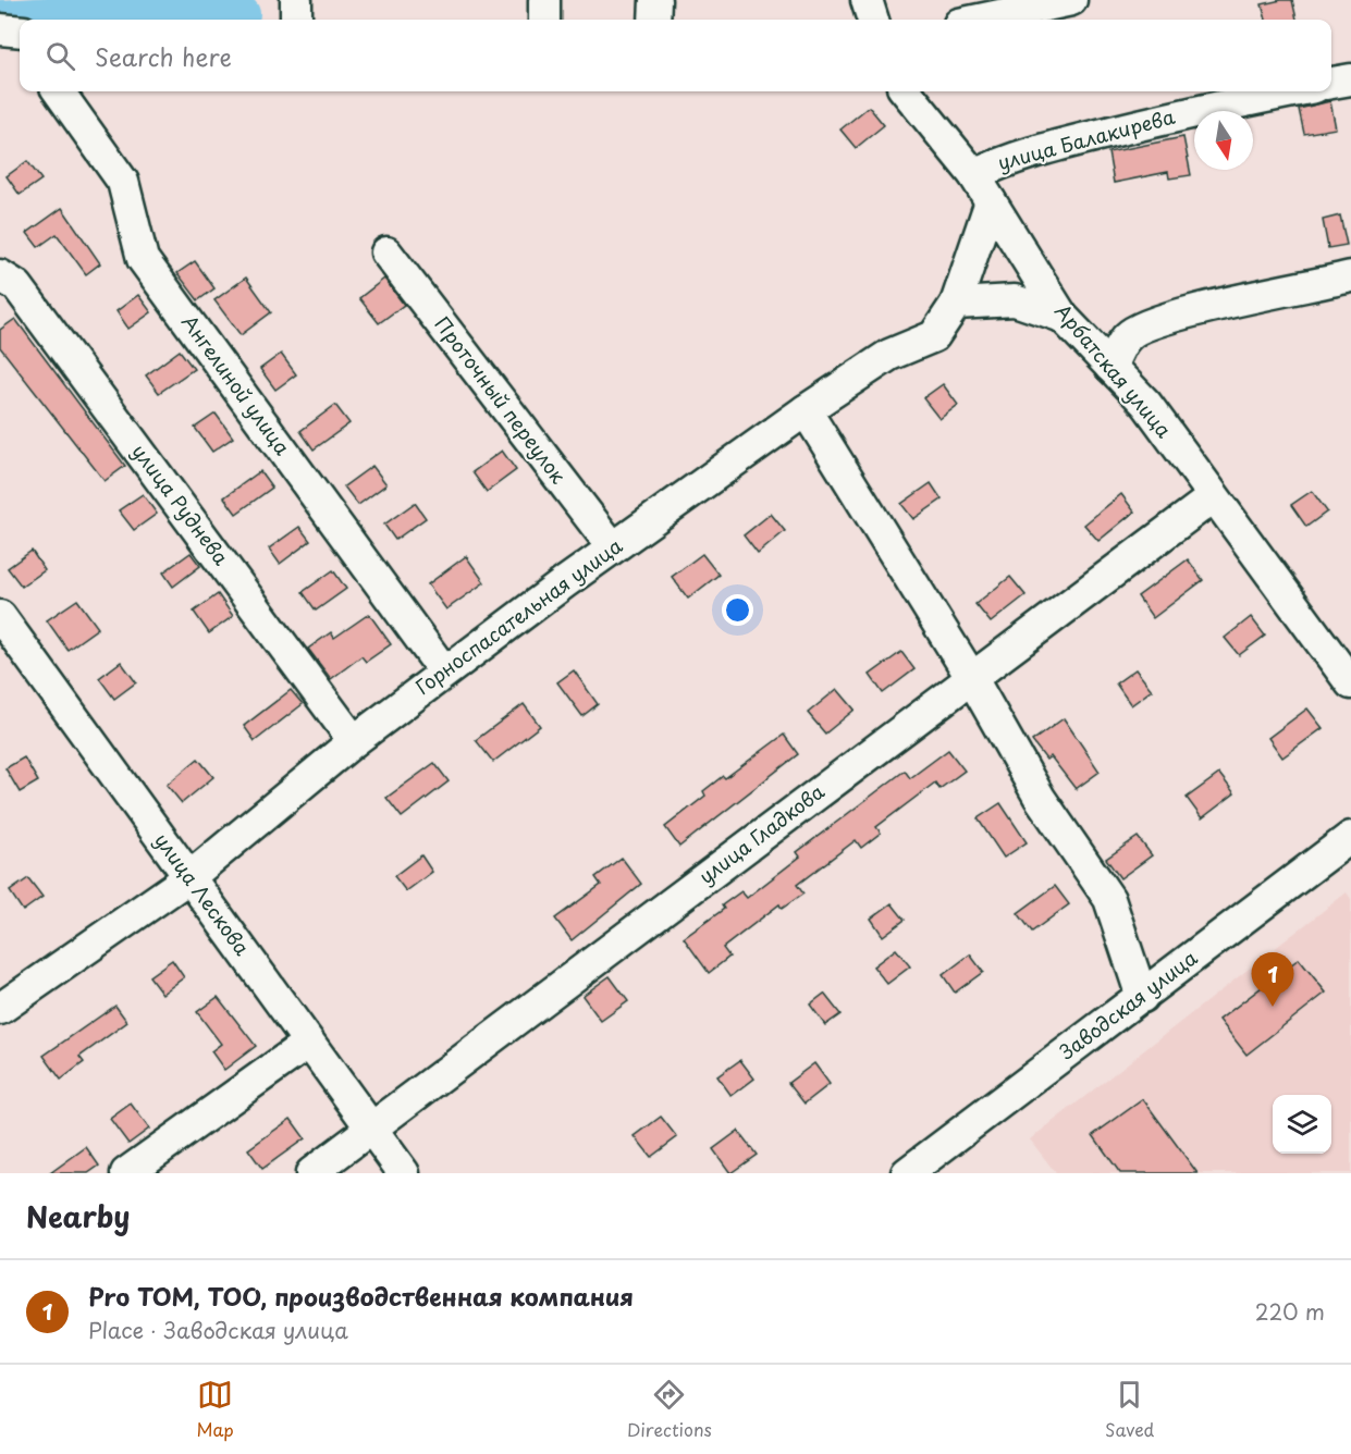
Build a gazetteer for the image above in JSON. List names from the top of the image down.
{
  "streets": {
    "street": [
      "улица Балакирева",
      "Арбатская улица",
      "Ангелиной улица",
      "Проточный переулок",
      "улица Руднева",
      "Горноспасательная улица",
      "улица Гладкова",
      "улица Лескова",
      "Заводская улица"
    ]
  },
  "crossings": [
    ["улица Балакирева", "Арбатская улица"],
    ["Арбатская улица", "Горноспасательная улица"],
    ["Арбатская улица", "улица Гладкова"],
    ["Ангелиной улица", "Горноспасательная улица"],
    ["Проточный переулок", "Горноспасательная улица"],
    ["улица Руднева", "Горноспасательная улица"],
    ["Горноспасательная улица", "улица Лескова"],
    ["улица Гладкова", "улица Лескова"]
  ],
  "north": "bottom",
  "page": {
    "search": "Search here",
    "pins": "1",
    "heading": "Nearby",
    "list": [
      {
        "mark": "1",
        "name": "Pro TOM, ТОО, производственная компания",
        "note": "Place · Заводская улица",
        "value": "220 m"
      }
    ],
    "nav": ["Map", "Directions", "Saved"]
  }
}
